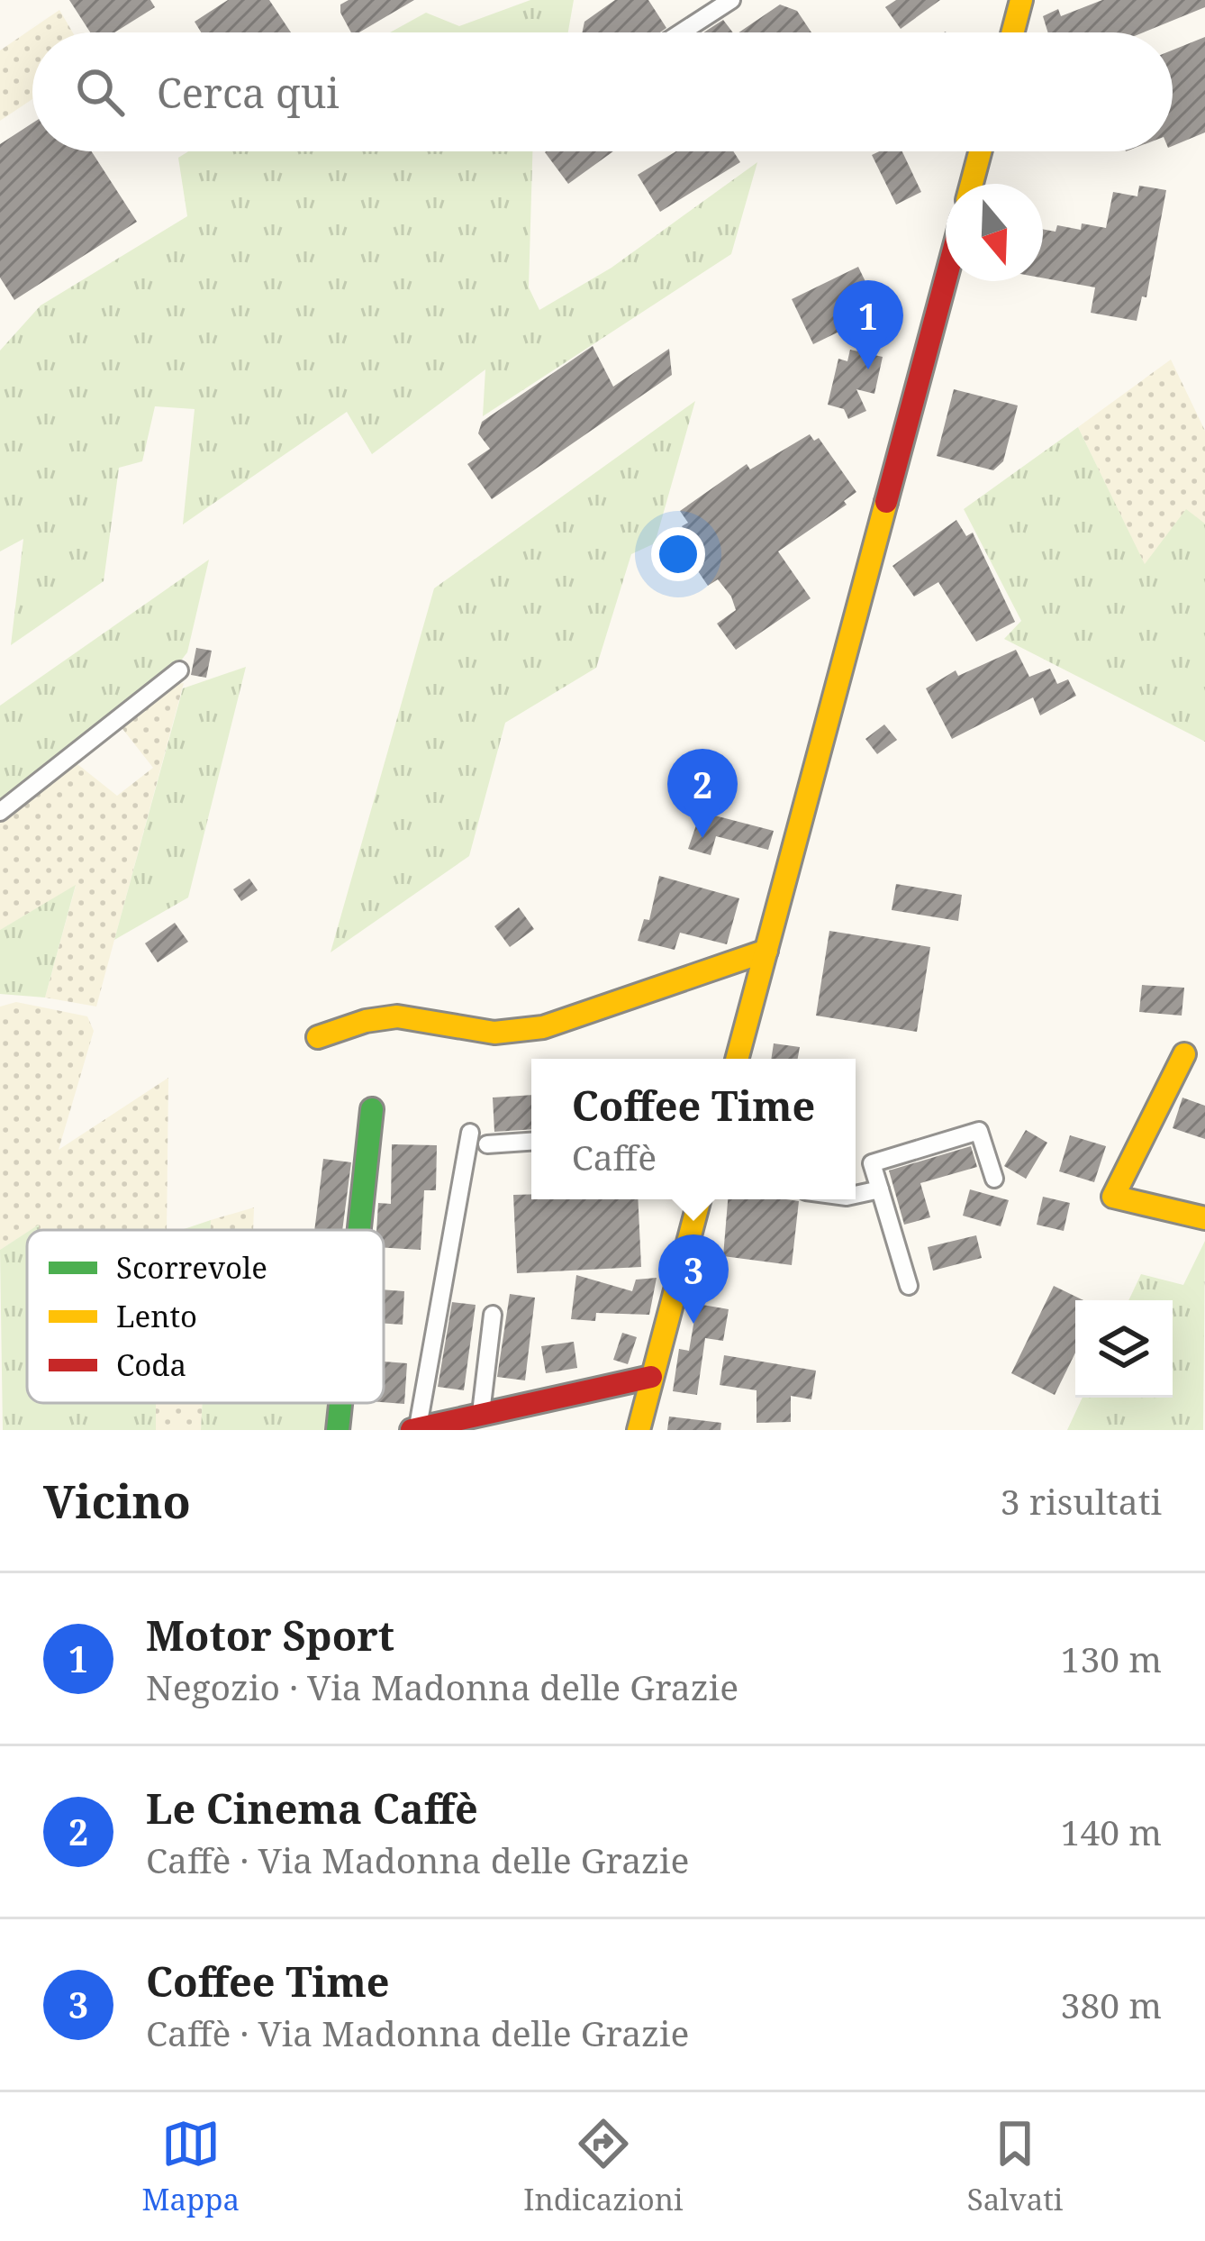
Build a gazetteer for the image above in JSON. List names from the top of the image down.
{
  "legend": ["Scorrevole", "Lento", "Coda"],
  "north": "bottom",
  "page": {
    "search": "Cerca qui",
    "pins": ["1", "2", "3"],
    "popup": ["Coffee Time", "Caffè"],
    "heading": ["Vicino", "3 risultati"],
    "list": [
      {
        "mark": "1",
        "name": "Motor Sport",
        "note": "Negozio · Via Madonna delle Grazie",
        "value": "130 m"
      },
      {
        "mark": "2",
        "name": "Le Cinema Caffè",
        "note": "Caffè · Via Madonna delle Grazie",
        "value": "140 m"
      },
      {
        "mark": "3",
        "name": "Coffee Time",
        "note": "Caffè · Via Madonna delle Grazie",
        "value": "380 m"
      }
    ],
    "nav": ["Mappa", "Indicazioni", "Salvati"]
  }
}
